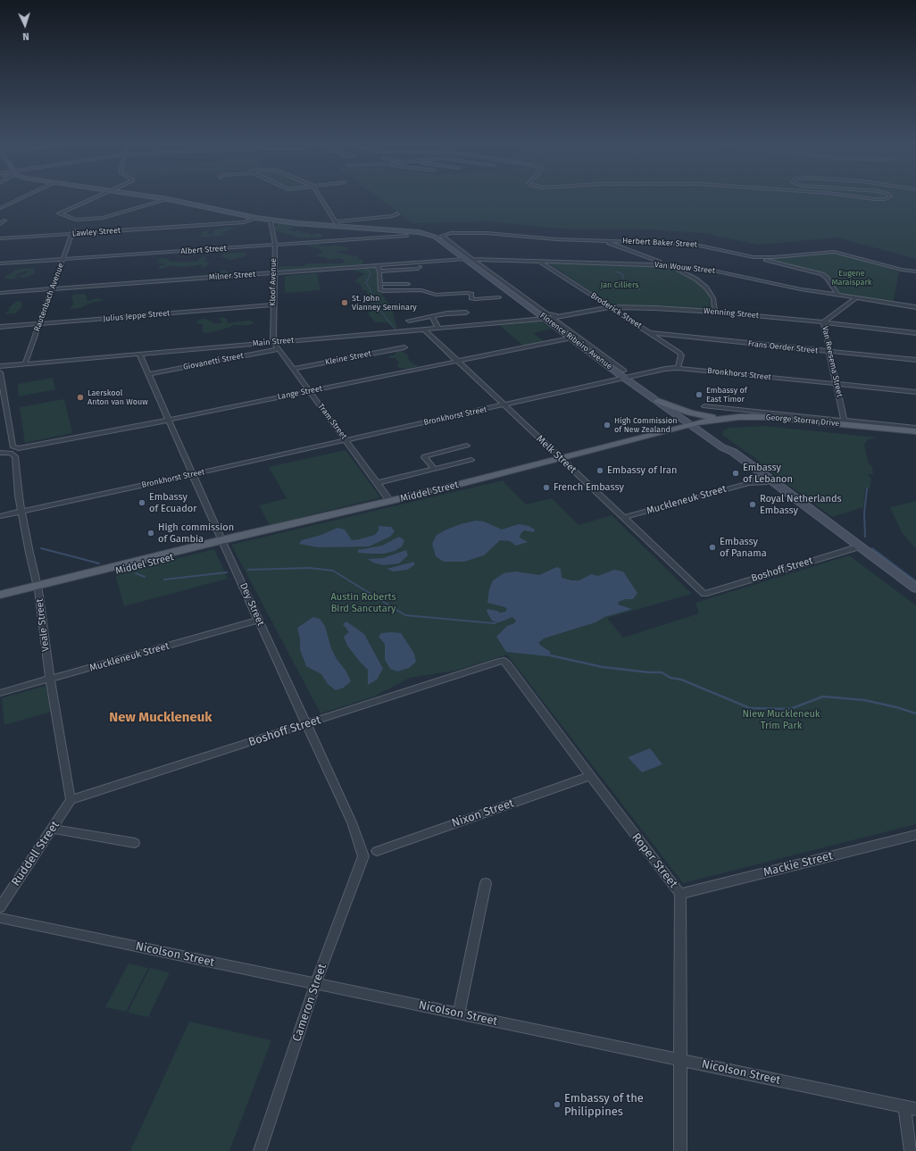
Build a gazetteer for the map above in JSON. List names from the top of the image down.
{
  "streets": {
    "main road": ["Florence Ribeiro Avenue", "George Storrar Drive", "Middel Street"],
    "street": [
      "Lawley Street",
      "Herbert Baker Street",
      "Albert Street",
      "Van Wouw Street",
      "Milner Street",
      "Kloof Avenue",
      "Rautenbach Avenue",
      "Broderick Street",
      "Wenning Street",
      "Julius Jeppe Street",
      "Main Street",
      "Frans Oerder Street",
      "Kleine Street",
      "Giovanetti Street",
      "Van Reesema Street",
      "Bronkhorst Street",
      "Lange Street",
      "Tram Street",
      "Melk Street",
      "Muckleneuk Street",
      "Boshoff Street",
      "Dey Street",
      "Veale Street",
      "Nixon Street",
      "Ruddell Street",
      "Roper Street",
      "Mackie Street",
      "Nicolson Street",
      "Cameron Street"
    ]
  },
  "crossings": [
    ["Lawley Street", "Rautenbach Avenue"],
    ["Herbert Baker Street", "Van Wouw Street"],
    ["Herbert Baker Street", "Florence Ribeiro Avenue"],
    ["Albert Street", "Kloof Avenue"],
    ["Albert Street", "Rautenbach Avenue"],
    ["Van Wouw Street", "Broderick Street"],
    ["Van Wouw Street", "Florence Ribeiro Avenue"],
    ["Van Wouw Street", "Van Reesema Street"],
    ["Milner Street", "Kloof Avenue"],
    ["Milner Street", "Rautenbach Avenue"],
    ["Milner Street", "Florence Ribeiro Avenue"],
    ["Kloof Avenue", "Julius Jeppe Street"],
    ["Kloof Avenue", "Main Street"],
    ["Kloof Avenue", "Tram Street"],
    ["Rautenbach Avenue", "Julius Jeppe Street"],
    ["Rautenbach Avenue", "Main Street"],
    ["Broderick Street", "Wenning Street"],
    ["Broderick Street", "Frans Oerder Street"],
    ["Broderick Street", "Bronkhorst Street"],
    ["Wenning Street", "Florence Ribeiro Avenue"],
    ["Wenning Street", "Main Street"],
    ["Wenning Street", "Van Reesema Street"],
    ["Florence Ribeiro Avenue", "Main Street"],
    ["Florence Ribeiro Avenue", "Bronkhorst Street"],
    ["Florence Ribeiro Avenue", "Lange Street"],
    ["Florence Ribeiro Avenue", "George Storrar Drive"],
    ["Florence Ribeiro Avenue", "Middel Street"],
    ["Florence Ribeiro Avenue", "Muckleneuk Street"],
    ["Florence Ribeiro Avenue", "Boshoff Street"],
    ["Main Street", "Tram Street"],
    ["Main Street", "Melk Street"],
    ["Main Street", "Dey Street"],
    ["Frans Oerder Street", "Van Reesema Street"],
    ["Kleine Street", "Tram Street"],
    ["Giovanetti Street", "Tram Street"],
    ["Giovanetti Street", "Dey Street"],
    ["Van Reesema Street", "Bronkhorst Street"],
    ["Van Reesema Street", "George Storrar Drive"],
    ["Bronkhorst Street", "Tram Street"],
    ["Bronkhorst Street", "Melk Street"],
    ["Bronkhorst Street", "Dey Street"],
    ["Bronkhorst Street", "Veale Street"],
    ["Lange Street", "Tram Street"],
    ["Lange Street", "Melk Street"],
    ["Lange Street", "Dey Street"],
    ["George Storrar Drive", "Middel Street"],
    ["Tram Street", "Middel Street"],
    ["Melk Street", "Middel Street"],
    ["Melk Street", "Muckleneuk Street"],
    ["Melk Street", "Boshoff Street"],
    ["Middel Street", "Dey Street"],
    ["Middel Street", "Veale Street"],
    ["Muckleneuk Street", "Dey Street"],
    ["Muckleneuk Street", "Veale Street"],
    ["Boshoff Street", "Dey Street"],
    ["Boshoff Street", "Veale Street"],
    ["Boshoff Street", "Ruddell Street"],
    ["Boshoff Street", "Roper Street"],
    ["Dey Street", "Cameron Street"],
    ["Veale Street", "Ruddell Street"],
    ["Nixon Street", "Roper Street"],
    ["Roper Street", "Mackie Street"],
    ["Roper Street", "Nicolson Street"],
    ["Nicolson Street", "Cameron Street"]
  ],
  "districts": ["New Muckleneuk"],
  "parks": [
    "Eugene Maraispark",
    "Jan Cilliers",
    "Austin Roberts Bird Sancutary",
    "Niew Muckleneuk Trim Park"
  ],
  "places": [
    "St. John Vianney Seminary",
    "Embassy of East Timor",
    "Laerskool Anton van Wouw",
    "High Commission of New Zealand",
    "Embassy of Iran",
    "Embassy of Lebanon",
    "French Embassy",
    "Embassy of Ecuador",
    "Royal Netherlands Embassy",
    "High commission of Gambia",
    "Embassy of Panama",
    "Embassy of the Philippines"
  ],
  "north": "bottom"
}
